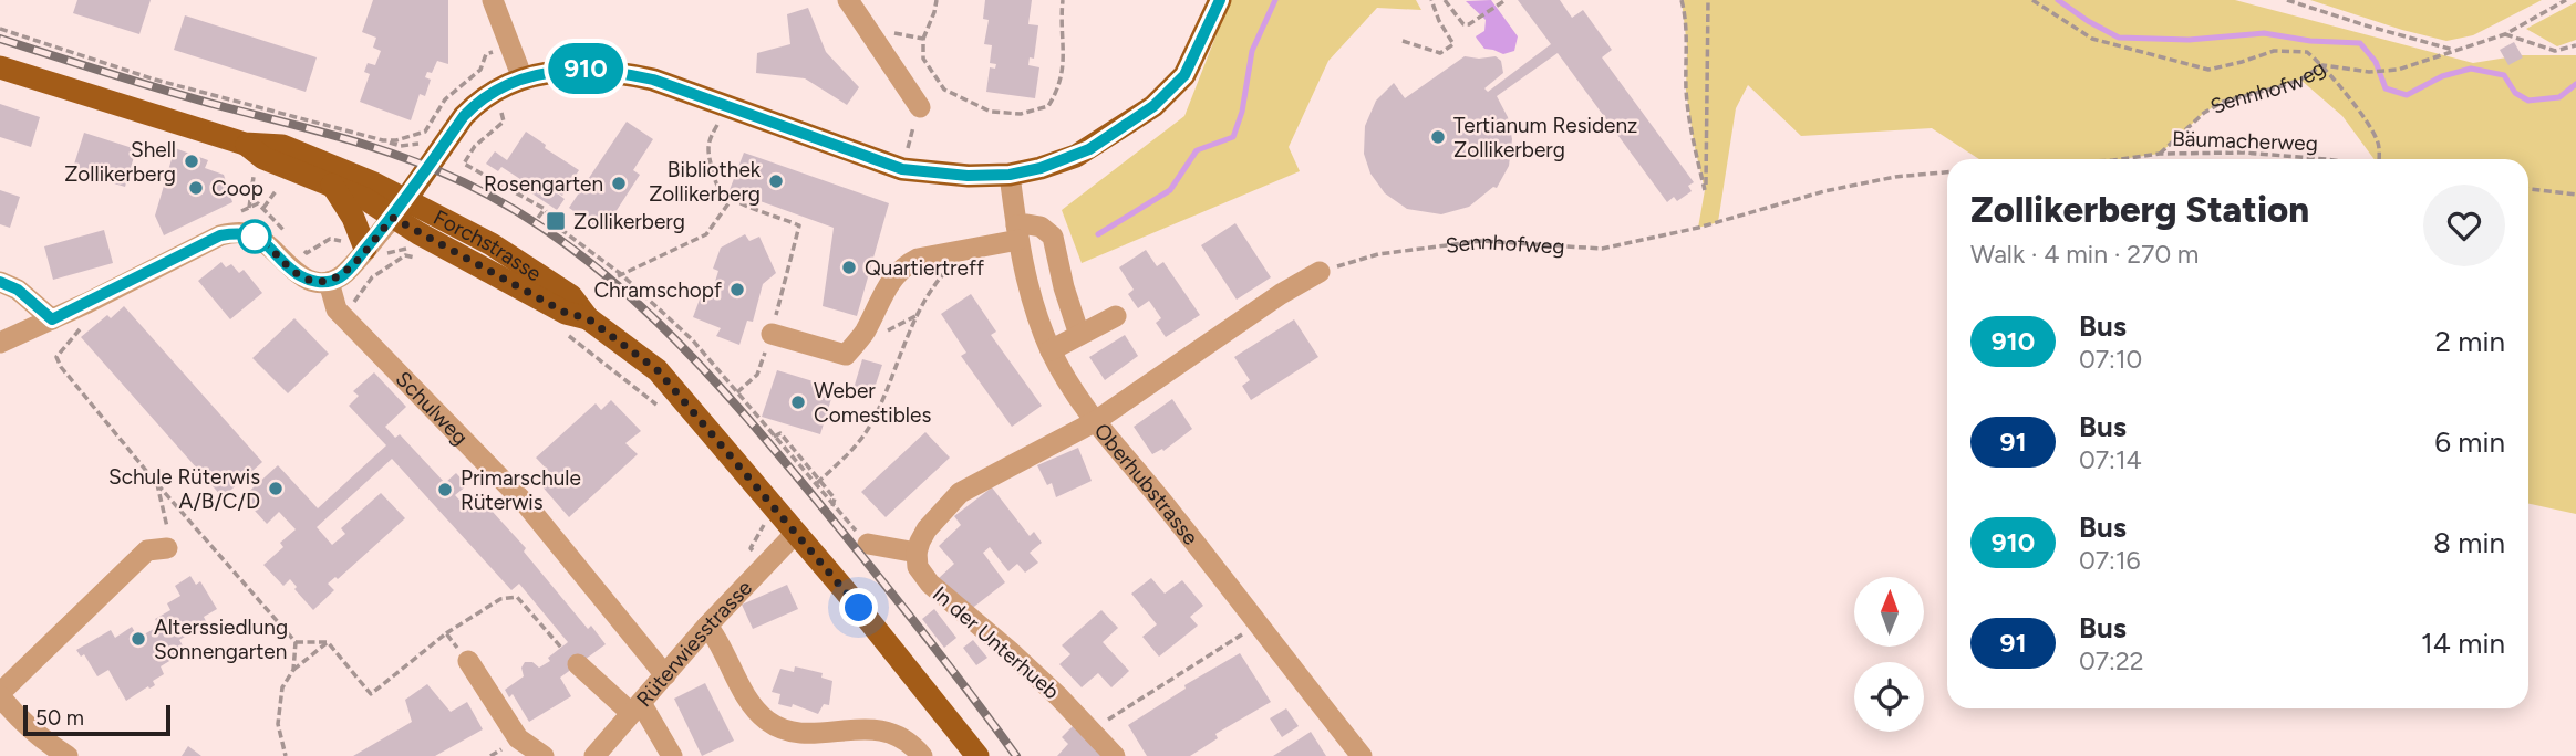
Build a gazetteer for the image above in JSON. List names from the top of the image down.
{
  "streets": {
    "main road": ["Forchstrasse"],
    "street": [
      "Schulweg",
      "Oberhubstrasse",
      "In der Unterhueb",
      "Rüterwiesstrasse"
    ],
    "path": ["Sennhofweg", "Bäumacherweg"]
  },
  "crossings": [
    ["Sennhofweg", "Bäumacherweg"],
    ["Forchstrasse", "Rüterwiesstrasse"],
    ["Schulweg", "Rüterwiesstrasse"]
  ],
  "places": {
    "other": [
      "Tertianum Residenz Zollikerberg",
      "Shell Zollikerberg",
      "Bibliothek Zollikerberg",
      "Rosengarten",
      "Coop",
      "Quartiertreff",
      "Chramschopf",
      "Weber Comestibles",
      "Schule Rüterwis A/B/C/D",
      "Primarschule Rüterwis",
      "Alterssiedlung Sonnengarten"
    ],
    "transit": ["Zollikerberg"]
  },
  "lines": ["bus line 910"],
  "scale_bar": "50 m",
  "north": "top",
  "page": {
    "on_map": "910",
    "heading": ["Zollikerberg Station", "Walk · 4 min · 270 m"],
    "list": [
      {
        "mark": "910",
        "name": "Bus",
        "note": "07:10",
        "value": "2 min"
      },
      {
        "mark": "91",
        "name": "Bus",
        "note": "07:14",
        "value": "6 min"
      },
      {
        "mark": "910",
        "name": "Bus",
        "note": "07:16",
        "value": "8 min"
      },
      {
        "mark": "91",
        "name": "Bus",
        "note": "07:22",
        "value": "14 min"
      }
    ],
    "scale": "50 m"
  }
}
